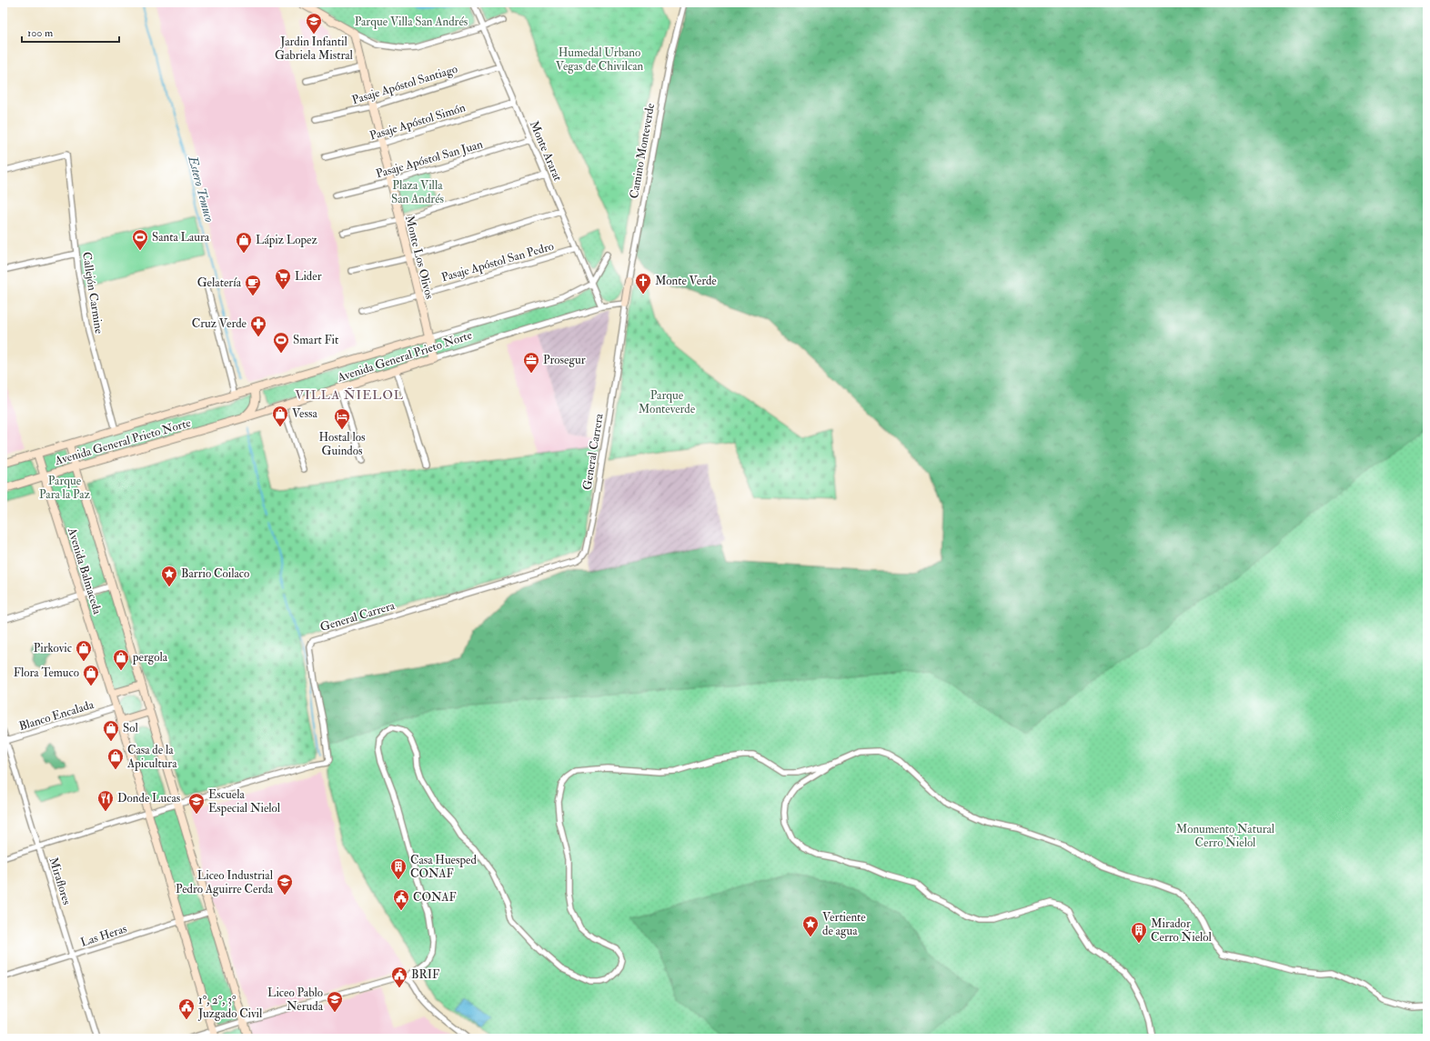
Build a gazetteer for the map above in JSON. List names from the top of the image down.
{
  "streets": {
    "main road": [
      "Camino Monteverde",
      "Monte Los Olivos",
      "Avenida General Prieto Norte",
      "Avenida Balmaceda"
    ],
    "street": [
      "Pasaje Apóstol Santiago",
      "Pasaje Apóstol Simón",
      "Monte Ararat",
      "Pasaje Apóstol San Juan",
      "Pasaje Apóstol San Pedro",
      "Callejón Carmine",
      "General Carrera",
      "Blanco Encalada",
      "Miraflores",
      "Las Heras"
    ]
  },
  "crossings": [
    ["Pasaje Apóstol Santiago", "Monte Ararat"],
    ["Pasaje Apóstol Santiago", "Monte Los Olivos"],
    ["Pasaje Apóstol Simón", "Monte Ararat"],
    ["Pasaje Apóstol Simón", "Monte Los Olivos"],
    ["Monte Ararat", "Pasaje Apóstol San Juan"],
    ["Monte Ararat", "Pasaje Apóstol San Pedro"],
    ["Monte Ararat", "Avenida General Prieto Norte"],
    ["Camino Monteverde", "Avenida General Prieto Norte"],
    ["Camino Monteverde", "General Carrera"],
    ["Pasaje Apóstol San Juan", "Monte Los Olivos"],
    ["Monte Los Olivos", "Pasaje Apóstol San Pedro"],
    ["Monte Los Olivos", "Avenida General Prieto Norte"],
    ["Callejón Carmine", "Avenida General Prieto Norte"],
    ["Avenida General Prieto Norte", "General Carrera"],
    ["Avenida General Prieto Norte", "Avenida Balmaceda"],
    ["General Carrera", "Avenida Balmaceda"],
    ["General Carrera", "Miraflores"],
    ["Avenida Balmaceda", "Blanco Encalada"],
    ["Avenida Balmaceda", "Las Heras"],
    ["Blanco Encalada", "Miraflores"],
    ["Miraflores", "Las Heras"]
  ],
  "districts": ["VILLA ÑIELOL"],
  "water": ["Estero Temuco"],
  "parks": [
    "Parque Villa San Andrés",
    "Humedal Urbano Vegas de Chivilcan",
    "Plaza Villa San Andrés",
    "Parque Monteverde",
    "Parque Para la Paz",
    "Monumento Natural Cerro Ñielol"
  ],
  "places": {
    "school or university": [
      "Jardin Infantil Gabriela Mistral",
      "Escuela Especial Nielol",
      "Liceo Industrial Pedro Aguirre Cerda",
      "Liceo Pablo Neruda"
    ],
    "sports": ["Santa Laura", "Smart Fit"],
    "shop": [
      "Lápiz Lopez",
      "Vessa",
      "Pirkovic",
      "pergola",
      "Flora Temuco",
      "Sol",
      "Casa de la Apicultura"
    ],
    "supermarket": ["Lider"],
    "church": ["Monte Verde"],
    "cafe": ["Gelatería"],
    "pharmacy": ["Cruz Verde"],
    "office": ["Prosegur"],
    "hotel": ["Hostal los Guindos"],
    "place": ["Barrio Coilaco", "Vertiente de agua"],
    "restaurant": ["Donde Lucas"],
    "building": ["Casa Huesped CONAF", "Mirador Cerro Ñielol"],
    "public building": ["CONAF", "BRIF", "1°, 2°, 3° Juzgado Civil"]
  },
  "scale_bar": "100 m"
}
